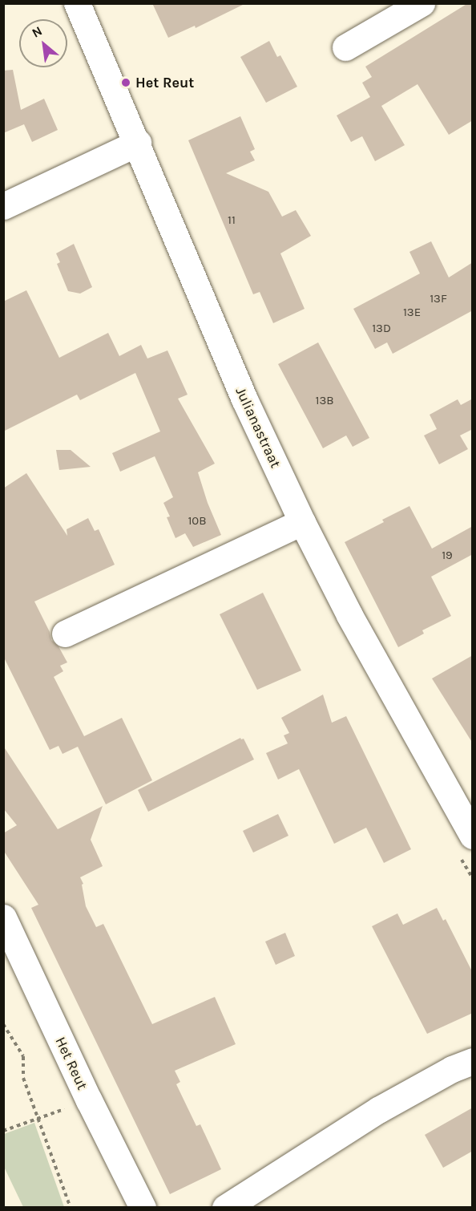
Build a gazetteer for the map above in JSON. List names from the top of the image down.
{
  "streets": {
    "street": ["Julianastraat", "Het Reut"]
  },
  "places": ["Het Reut"],
  "house_numbers": [
    "11",
    "13F",
    "13E",
    "13D",
    "13B",
    "10B",
    "19"
  ],
  "north": "top left"
}
